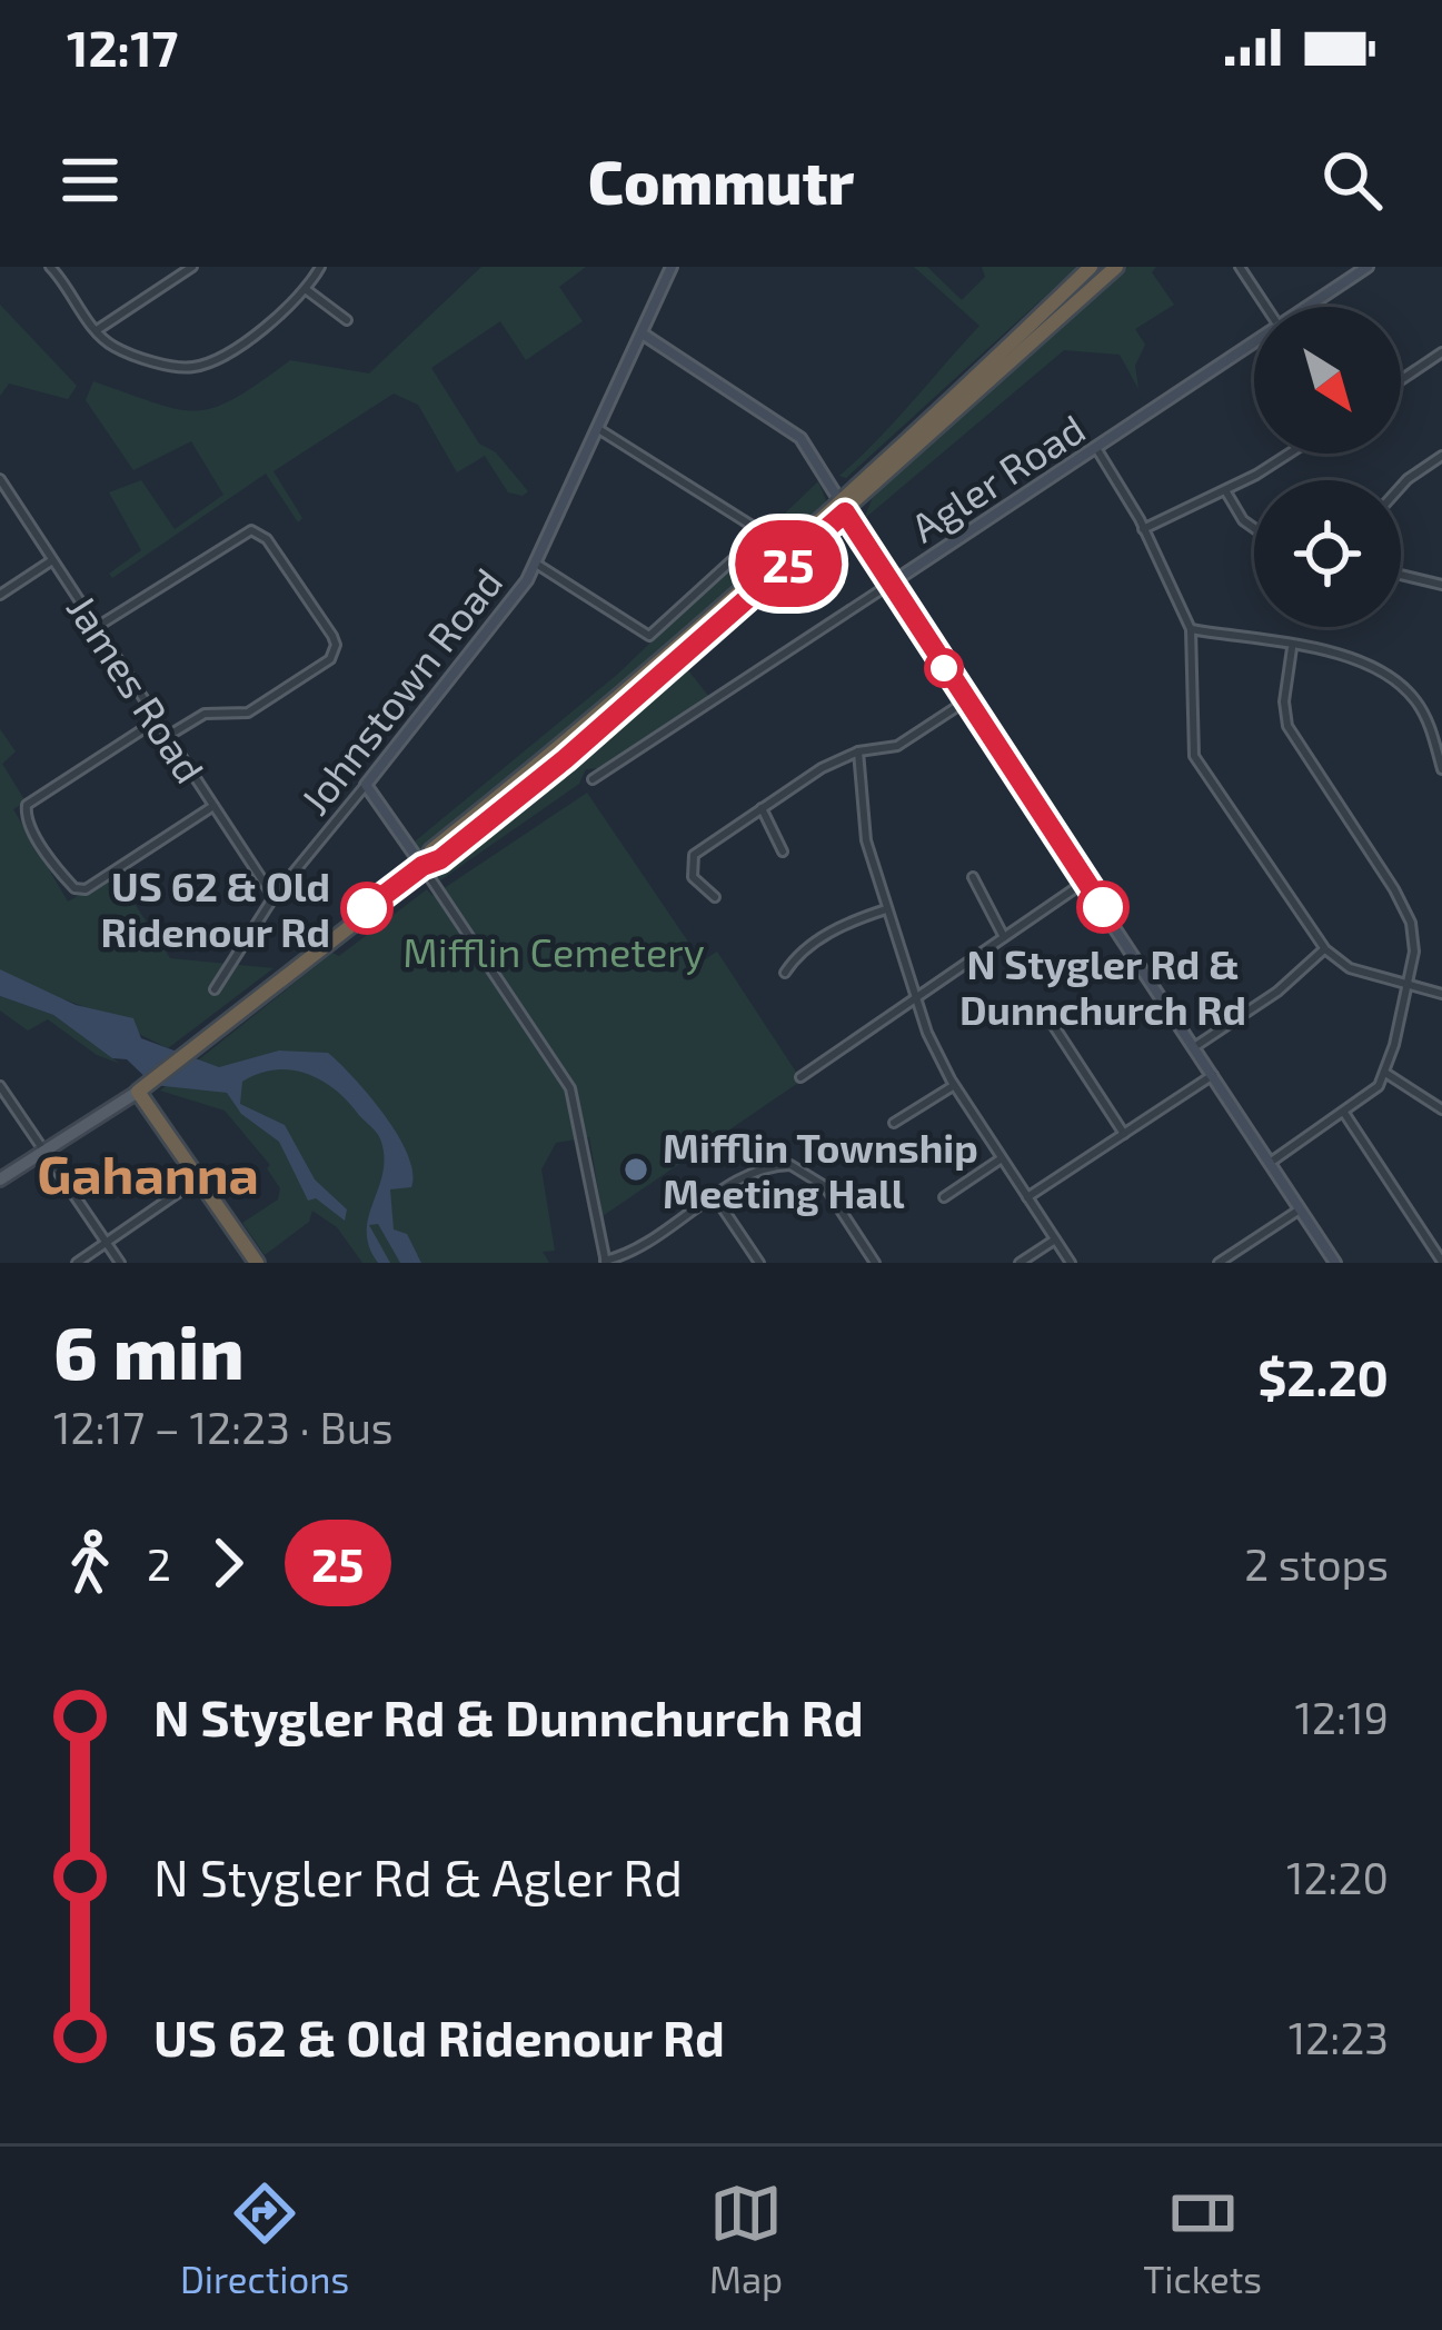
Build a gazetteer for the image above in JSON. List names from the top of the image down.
{
  "streets": {
    "main road": ["Agler Road", "Johnstown Road"],
    "street": ["James Road"]
  },
  "crossings": [
    ["James Road", "Johnstown Road"]
  ],
  "districts": ["Gahanna"],
  "parks": ["Mifflin Cemetery"],
  "places": ["N Stygler Rd & Dunnchurch Rd", "US 62 & Old Ridenour Rd", "Mifflin Township Meeting Hall"],
  "lines": ["bus line 25"],
  "north": "bottom right",
  "page": {
    "status": "12:17",
    "header": "Commutr",
    "on_map": "25",
    "heading": ["6 min", "12:17 – 12:23 · Bus", "$2.20"],
    "legs": ["2", "25", "2 stops"],
    "list": [
      {
        "name": "N Stygler Rd & Dunnchurch Rd",
        "value": "12:19"
      },
      {
        "name": "N Stygler Rd & Agler Rd",
        "value": "12:20"
      },
      {
        "name": "US 62 & Old Ridenour Rd",
        "value": "12:23"
      }
    ],
    "tabs": ["Directions", "Map", "Tickets"]
  }
}
